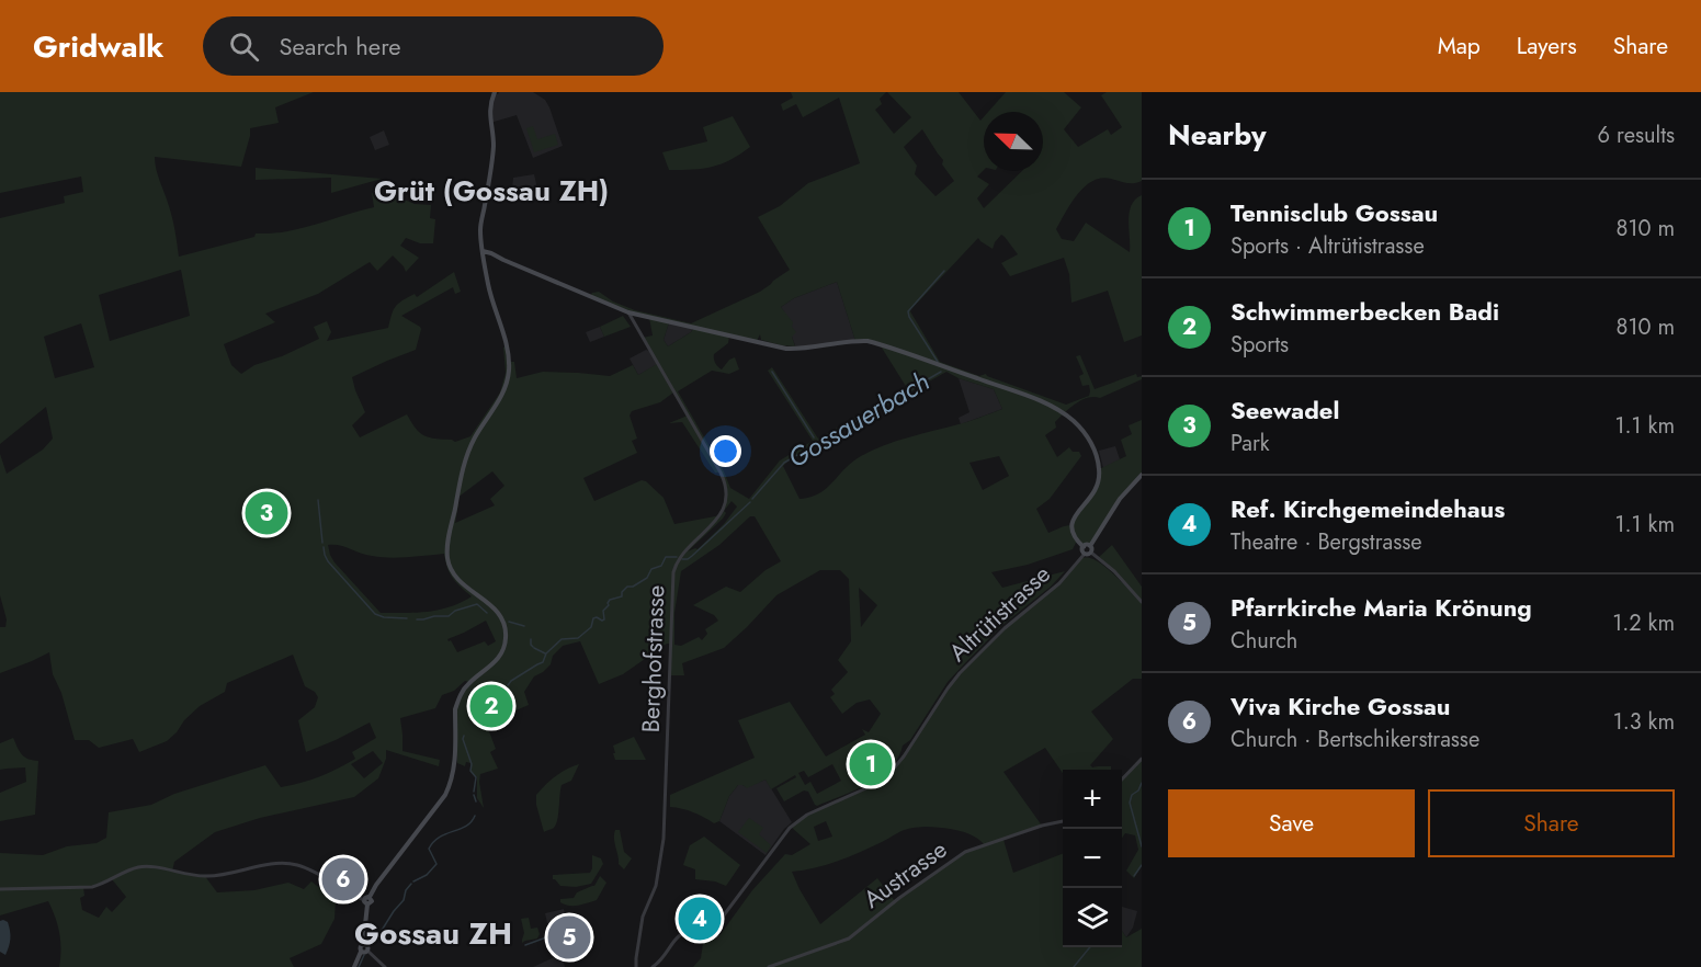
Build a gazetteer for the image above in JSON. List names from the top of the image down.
{
  "streets": {
    "street": ["Altrütistrasse", "Berghofstrasse", "Austrasse"]
  },
  "districts": ["Grüt (Gossau ZH)", "Gossau ZH"],
  "water": ["Gossauerbach"],
  "north": "top left",
  "page": {
    "header": "Gridwalk",
    "search": "Search here",
    "nav": ["Map", "Layers", "Share"],
    "heading": ["Nearby", "6 results"],
    "list": [
      {
        "mark": "1",
        "name": "Tennisclub Gossau",
        "note": "Sports · Altrütistrasse",
        "value": "810 m"
      },
      {
        "mark": "2",
        "name": "Schwimmerbecken Badi",
        "note": "Sports",
        "value": "810 m"
      },
      {
        "mark": "3",
        "name": "Seewadel",
        "note": "Park",
        "value": "1.1 km"
      },
      {
        "mark": "4",
        "name": "Ref. Kirchgemeindehaus",
        "note": "Theatre · Bergstrasse",
        "value": "1.1 km"
      },
      {
        "mark": "5",
        "name": "Pfarrkirche Maria Krönung",
        "note": "Church",
        "value": "1.2 km"
      },
      {
        "mark": "6",
        "name": "Viva Kirche Gossau",
        "note": "Church · Bertschikerstrasse",
        "value": "1.3 km"
      }
    ],
    "pins": [
      "3",
      "2",
      "1",
      "6",
      "4",
      "5"
    ],
    "map_buttons": ["+", "−"],
    "buttons": ["Save", "Share"]
  }
}
